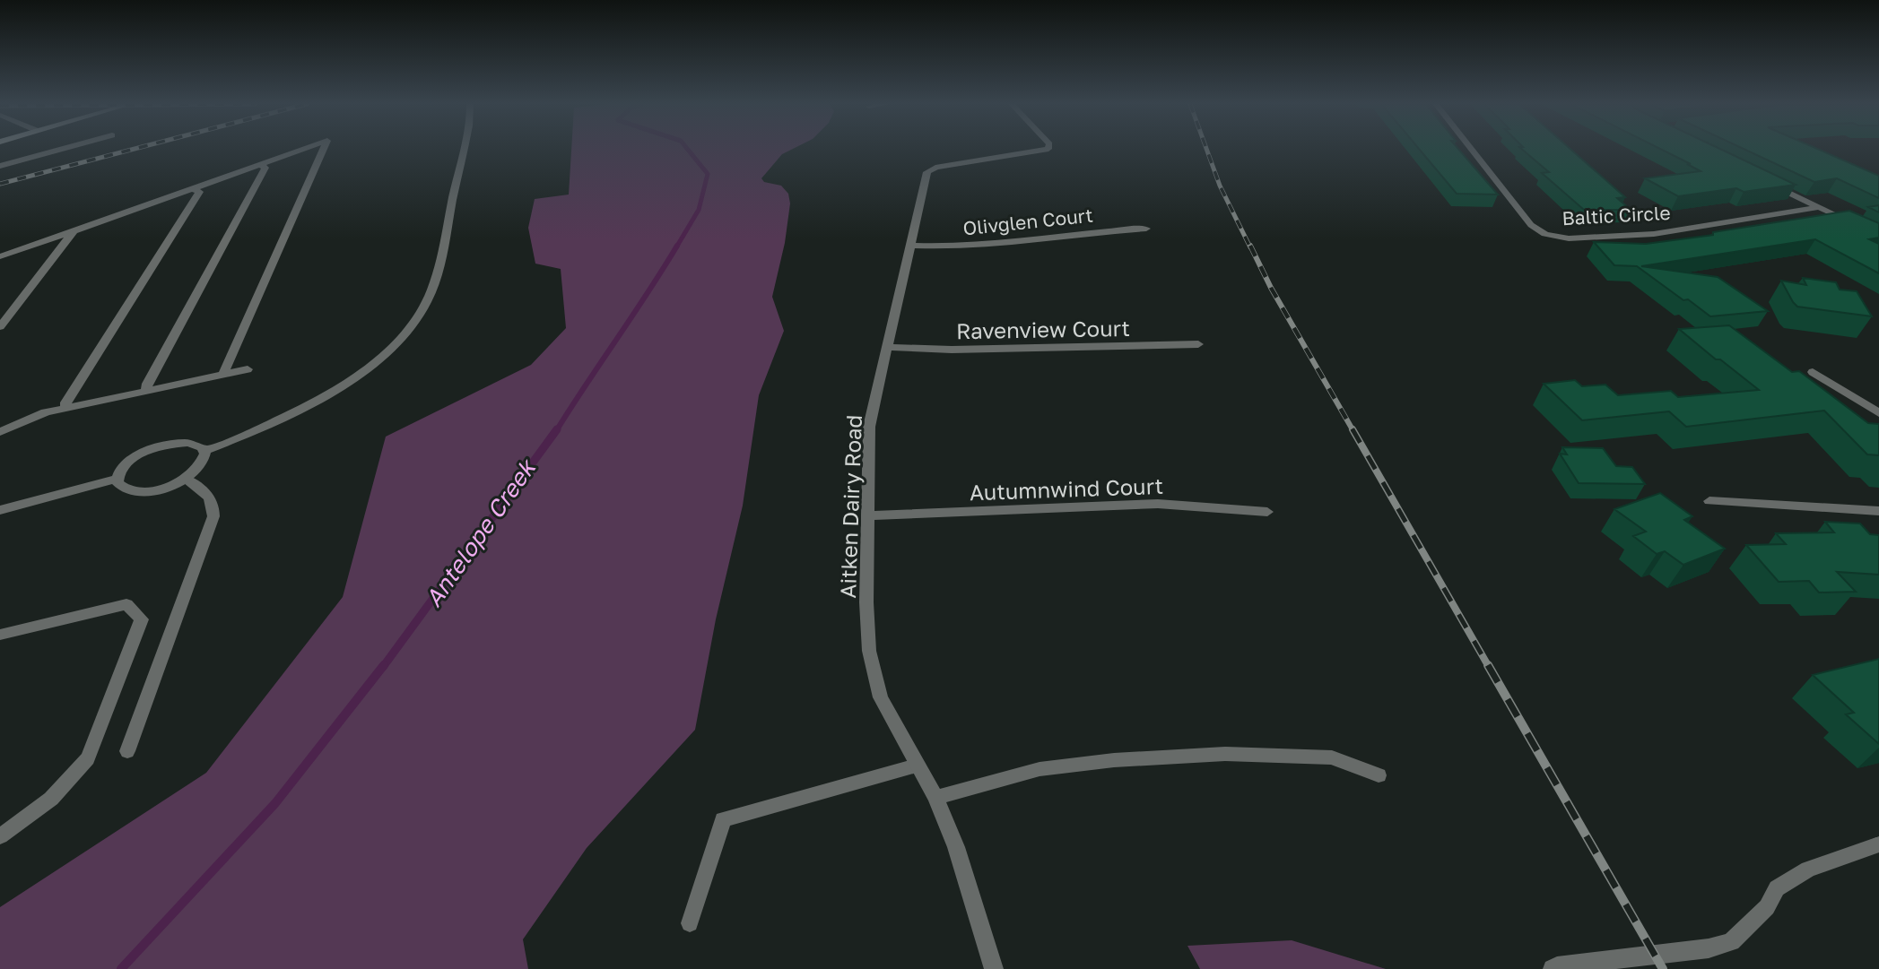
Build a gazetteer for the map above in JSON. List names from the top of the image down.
{
  "streets": {
    "street": [
      "Baltic Circle",
      "Olivglen Court",
      "Ravenview Court",
      "Autumnwind Court",
      "Aitken Dairy Road"
    ]
  },
  "crossings": [
    ["Olivglen Court", "Aitken Dairy Road"],
    ["Ravenview Court", "Aitken Dairy Road"],
    ["Autumnwind Court", "Aitken Dairy Road"]
  ],
  "water": ["Antelope Creek"]
}
